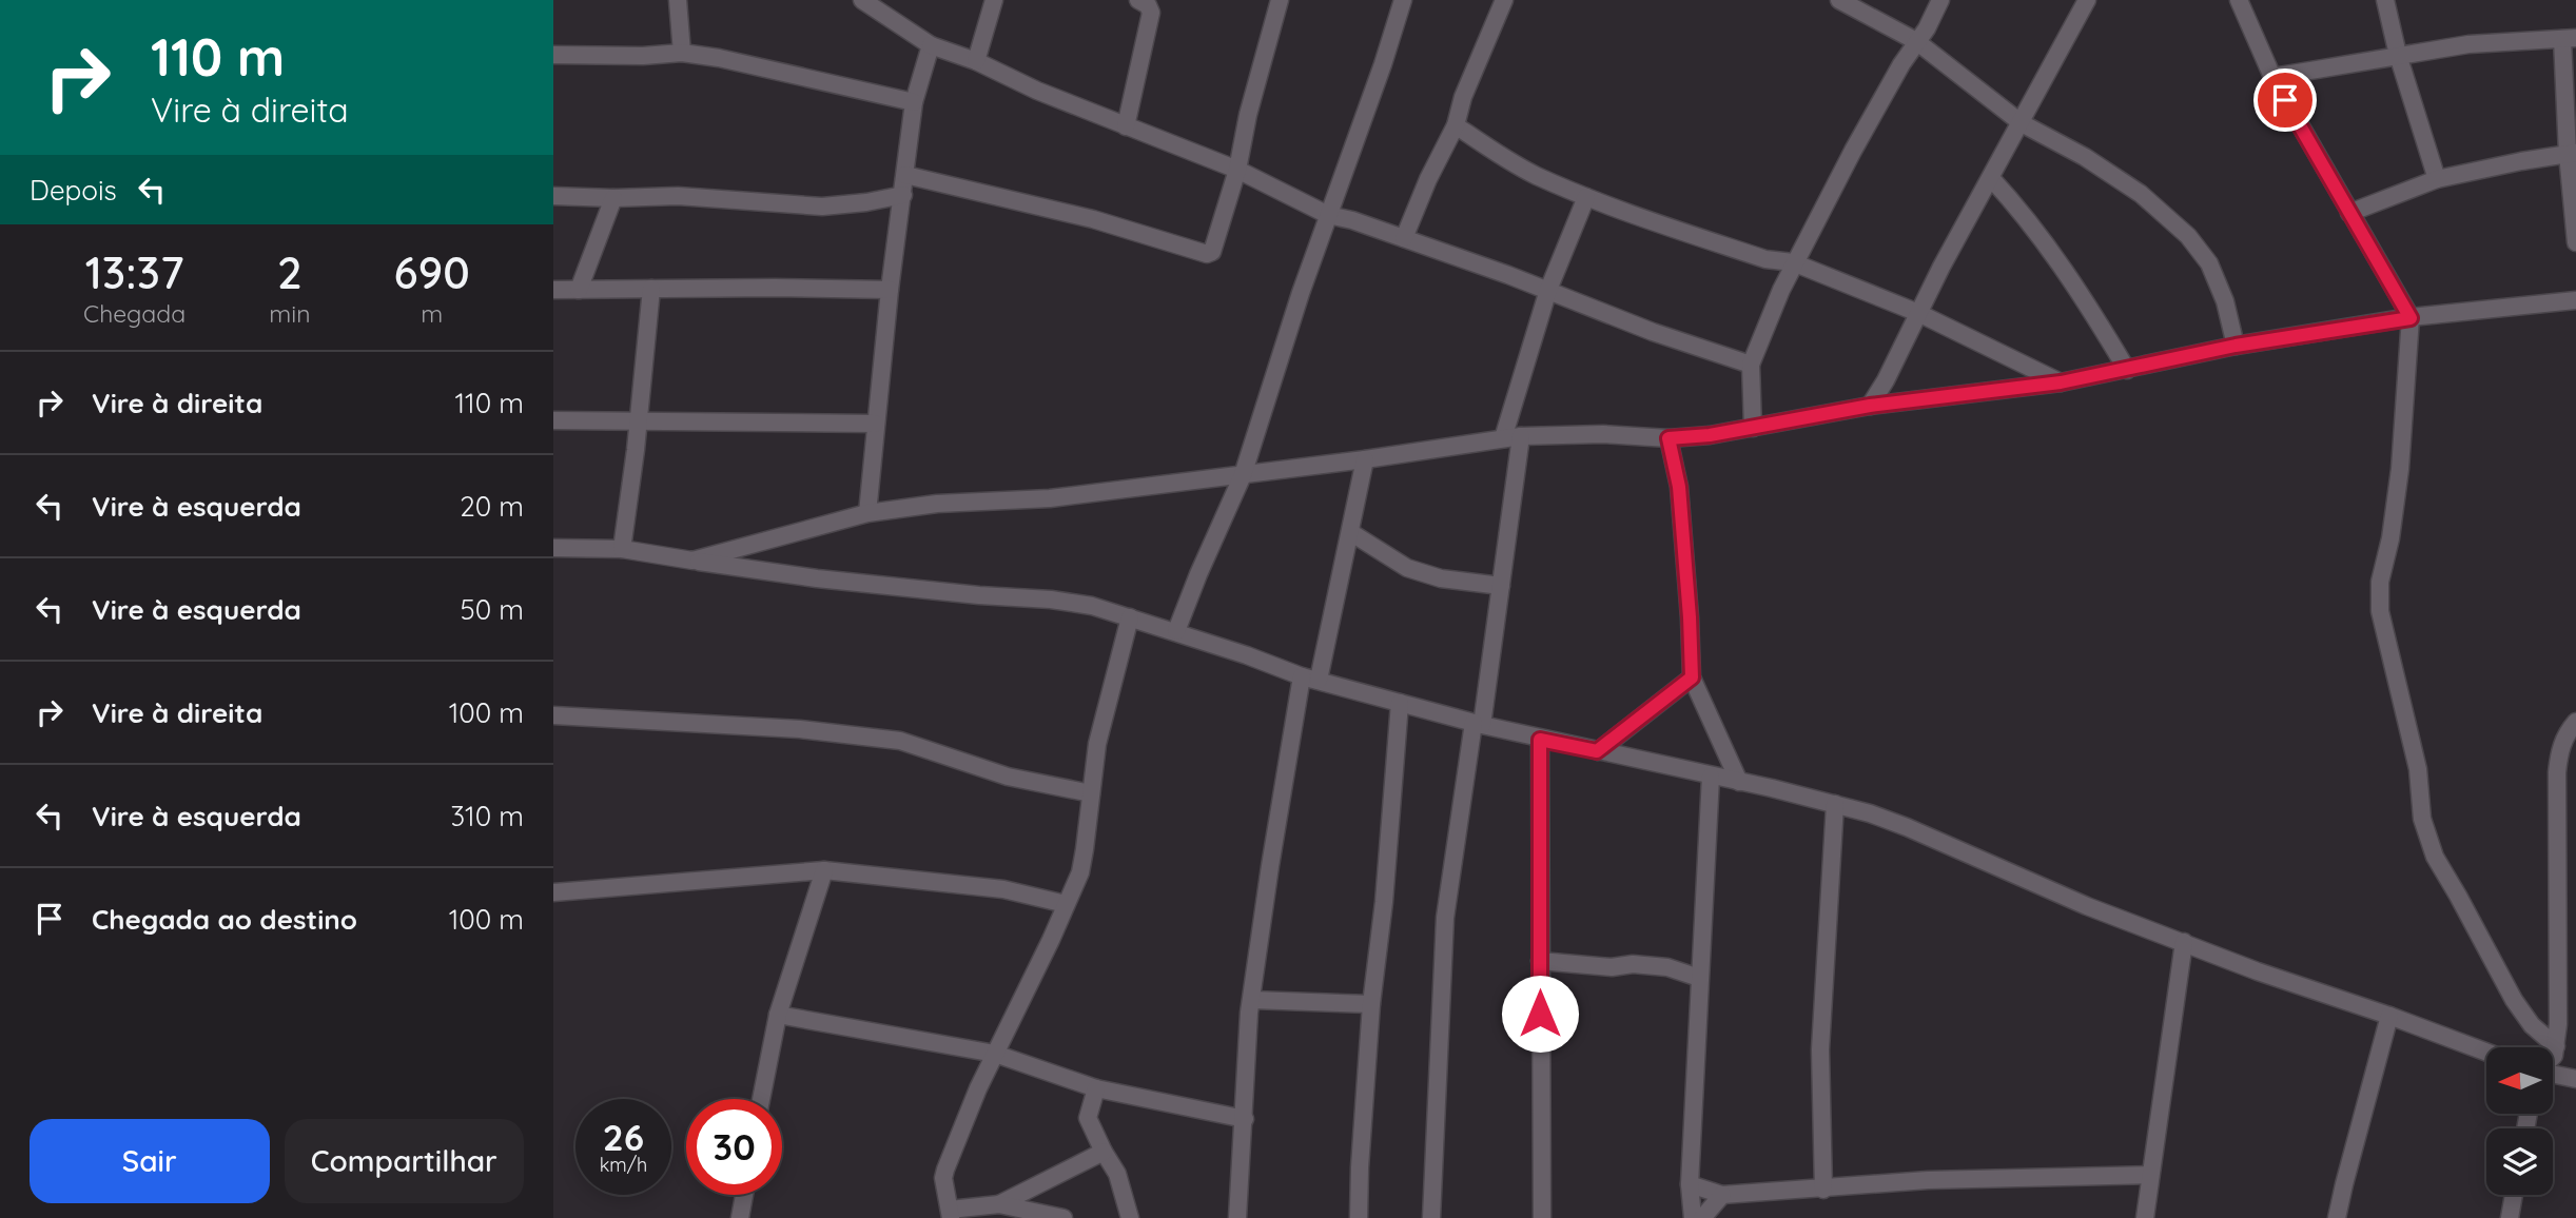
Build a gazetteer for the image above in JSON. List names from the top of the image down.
{
  "north": "left",
  "page": {
    "turn": ["110 m", "Vire à direita"],
    "then": "Depois",
    "eta": [
      "13:37",
      "Chegada",
      "2",
      "min",
      "690",
      "m"
    ],
    "list": [
      {
        "name": "Vire à direita",
        "value": "110 m"
      },
      {
        "name": "Vire à esquerda",
        "value": "20 m"
      },
      {
        "name": "Vire à esquerda",
        "value": "50 m"
      },
      {
        "name": "Vire à direita",
        "value": "100 m"
      },
      {
        "name": "Vire à esquerda",
        "value": "310 m"
      },
      {
        "name": "Chegada ao destino",
        "value": "100 m"
      }
    ],
    "speed": "26 km/h",
    "limit": "30",
    "buttons": ["Sair", "Compartilhar"]
  }
}
